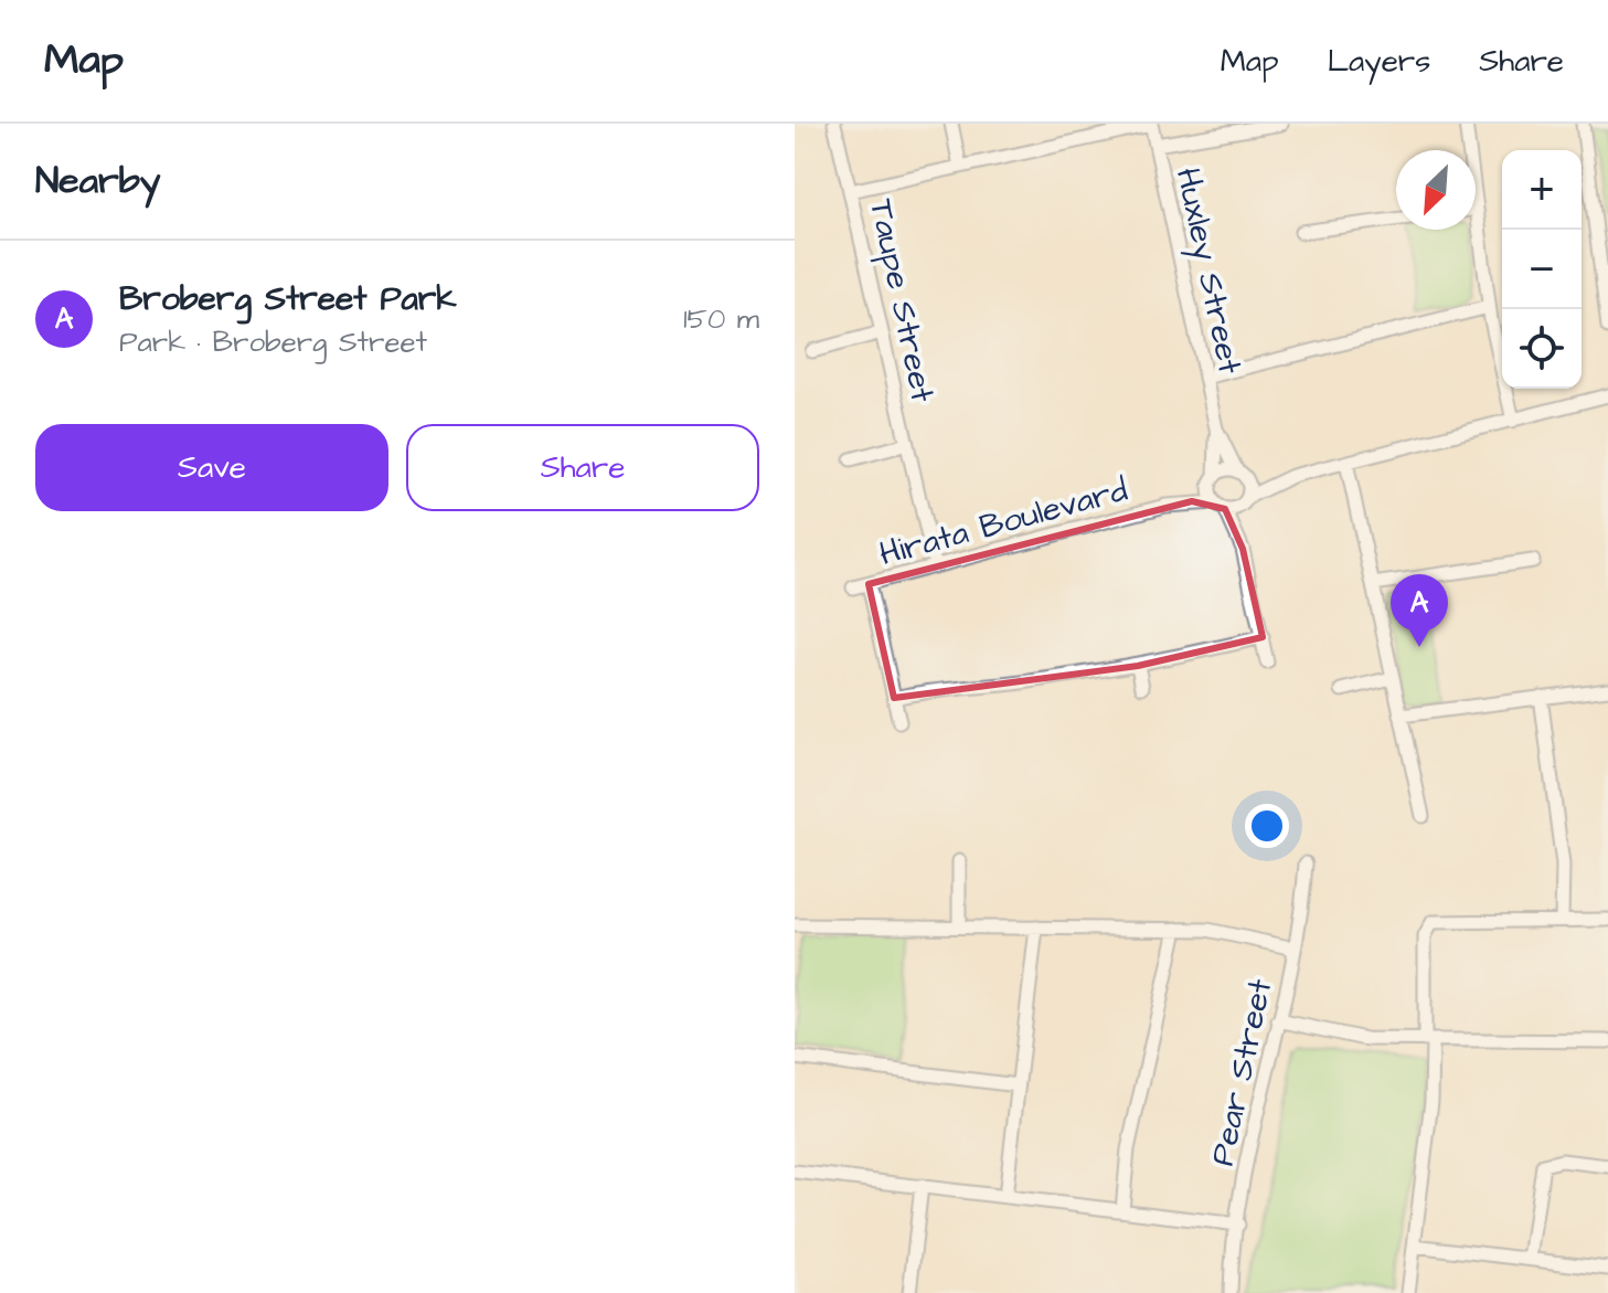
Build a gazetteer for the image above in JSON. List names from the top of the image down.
{
  "streets": {
    "street": [
      "Huxley Street",
      "Taupe Street",
      "Hirata Boulevard",
      "Pear Street"
    ]
  },
  "crossings": [
    ["Huxley Street", "Taupe Street"],
    ["Huxley Street", "Hirata Boulevard"],
    ["Taupe Street", "Hirata Boulevard"]
  ],
  "north": "bottom left",
  "page": {
    "header": "Map",
    "nav": ["Map", "Layers", "Share"],
    "heading": "Nearby",
    "map_buttons": ["+", "−"],
    "list": [
      {
        "mark": "A",
        "name": "Broberg Street Park",
        "note": "Park · Broberg Street",
        "value": "150 m"
      }
    ],
    "buttons": ["Save", "Share"],
    "pins": "A"
  }
}
